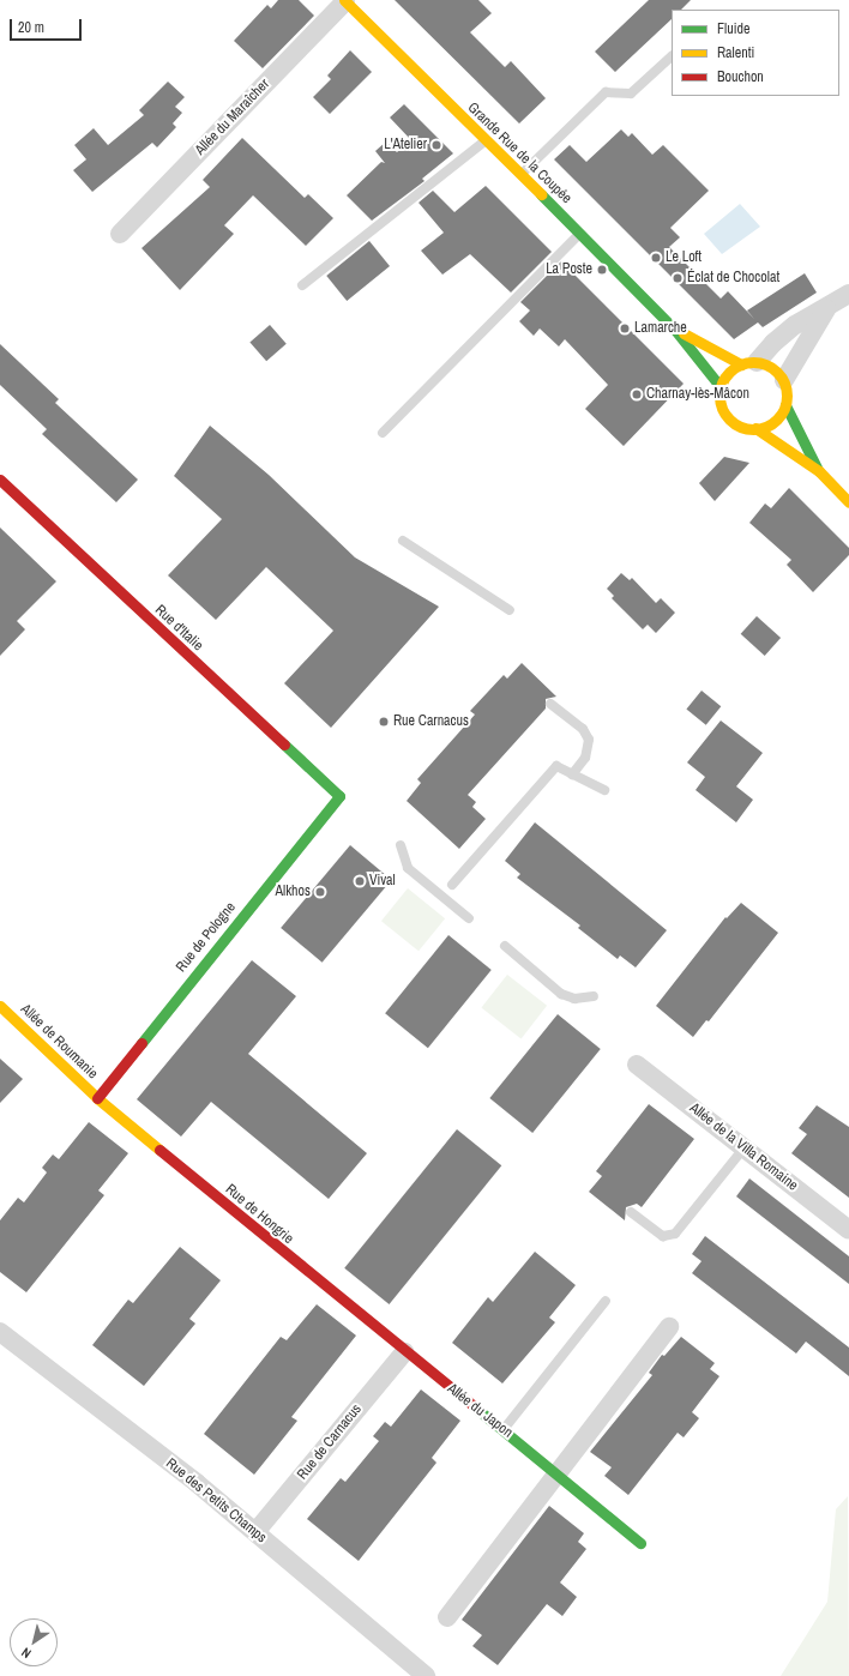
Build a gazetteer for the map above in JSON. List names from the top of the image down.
{
  "streets": {
    "street": [
      "Allée du Maraîcher",
      "Grande Rue de la Coupée",
      "Rue d'Italie",
      "Rue de Pologne",
      "Allée de Roumanie",
      "Allée de la Villa Romaine",
      "Rue de Hongrie",
      "Allée du Japon",
      "Rue de Carnacus",
      "Rue des Petits Champs"
    ]
  },
  "crossings": [
    ["Allée du Maraîcher", "Grande Rue de la Coupée"],
    ["Rue d'Italie", "Rue de Pologne"],
    ["Rue de Pologne", "Allée de Roumanie"],
    ["Rue de Pologne", "Rue de Hongrie"],
    ["Allée de Roumanie", "Rue de Hongrie"],
    ["Rue de Hongrie", "Allée du Japon"],
    ["Rue de Hongrie", "Rue de Carnacus"],
    ["Allée du Japon", "Rue de Carnacus"],
    ["Rue de Carnacus", "Rue des Petits Champs"]
  ],
  "places": [
    "L'Atelier",
    "Le Loft",
    "La Poste",
    "Éclat de Chocolat",
    "Lamarche",
    "Charnay-lès-Mâcon",
    "Rue Carnacus",
    "Vival",
    "Alkhos"
  ],
  "legend": ["Fluide", "Ralenti", "Bouchon"],
  "scale_bar": "20 m",
  "north": "bottom left"
}
